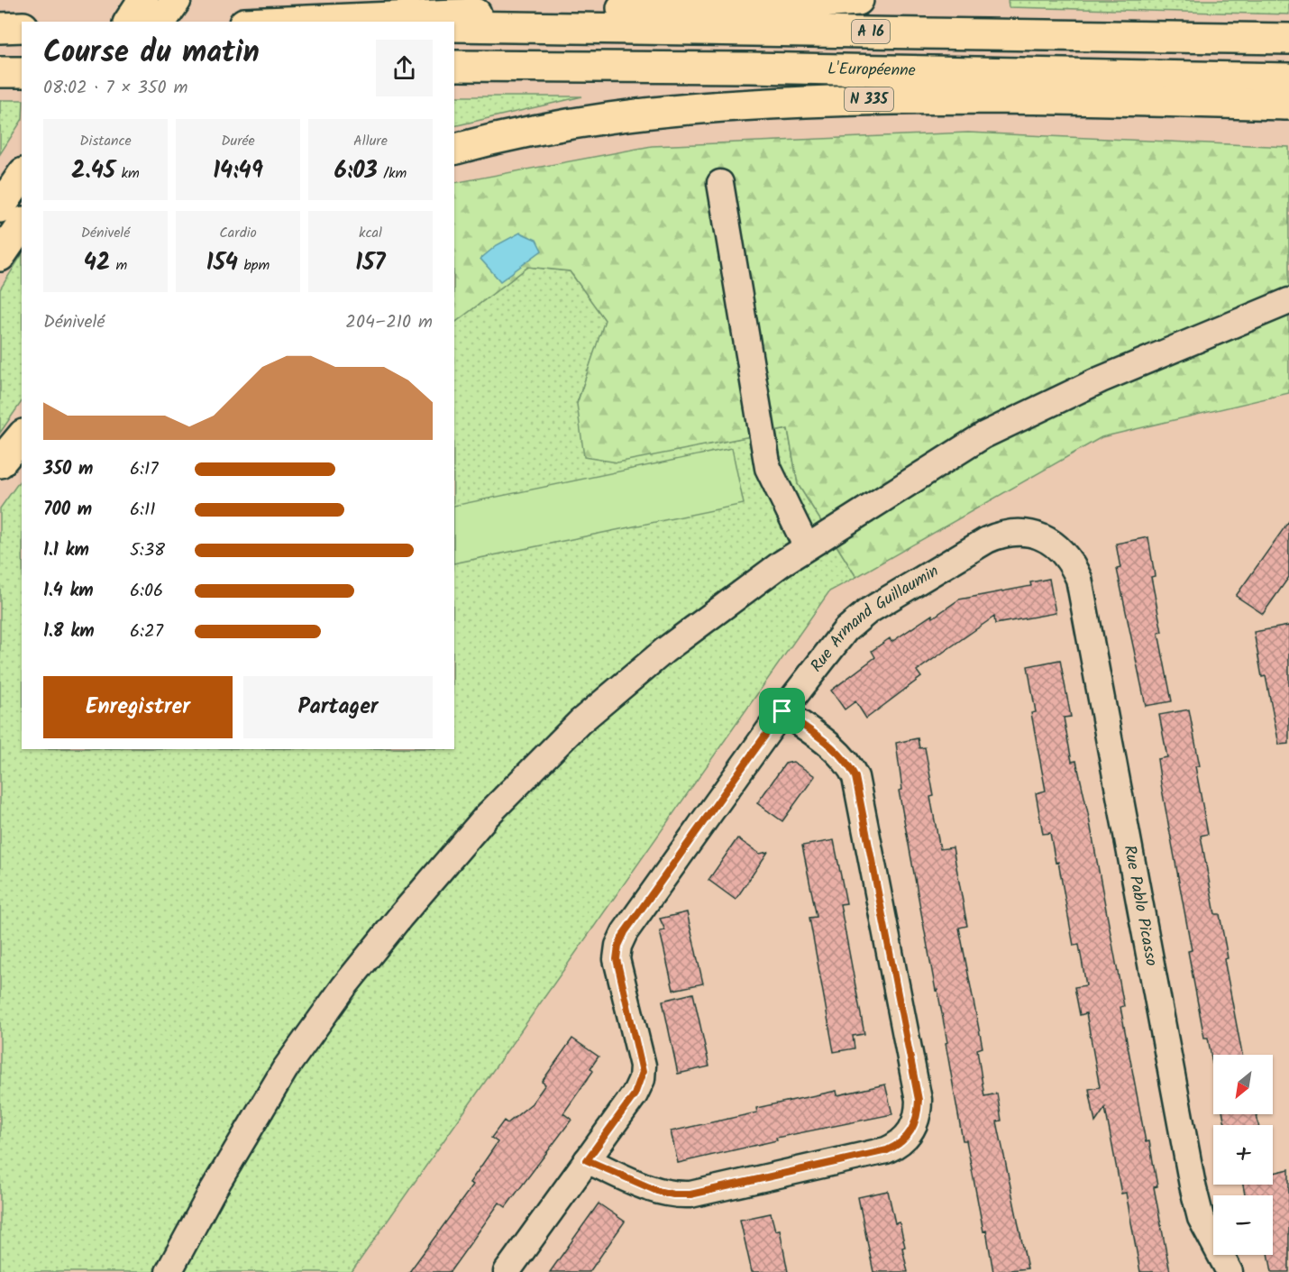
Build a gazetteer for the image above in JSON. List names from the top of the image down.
{
  "streets": {
    "highway": ["A 16", "L'Européenne", "N 335"],
    "street": ["Rue Armand Guillaumin", "Rue Pablo Picasso"]
  },
  "crossings": [
    ["Rue Armand Guillaumin", "Rue Pablo Picasso"]
  ],
  "north": "bottom left",
  "page": {
    "heading": ["Course du matin", "08:02 · 7 × 350 m"],
    "stats": [
      ["Distance", "2.45 km"],
      ["Durée", "14:49"],
      ["Allure", "6:03 /km"],
      ["Dénivelé", "42 m"],
      ["Cardio", "154 bpm"],
      ["kcal", "157"]
    ],
    "chart": ["Dénivelé", "204–210 m"],
    "list": [
      {
        "name": "350 m",
        "note": "6:17"
      },
      {
        "name": "700 m",
        "note": "6:11"
      },
      {
        "name": "1.1 km",
        "note": "5:38"
      },
      {
        "name": "1.4 km",
        "note": "6:06"
      },
      {
        "name": "1.8 km",
        "note": "6:27"
      }
    ],
    "buttons": ["Enregistrer", "Partager"],
    "map_buttons": ["+", "−"]
  }
}
